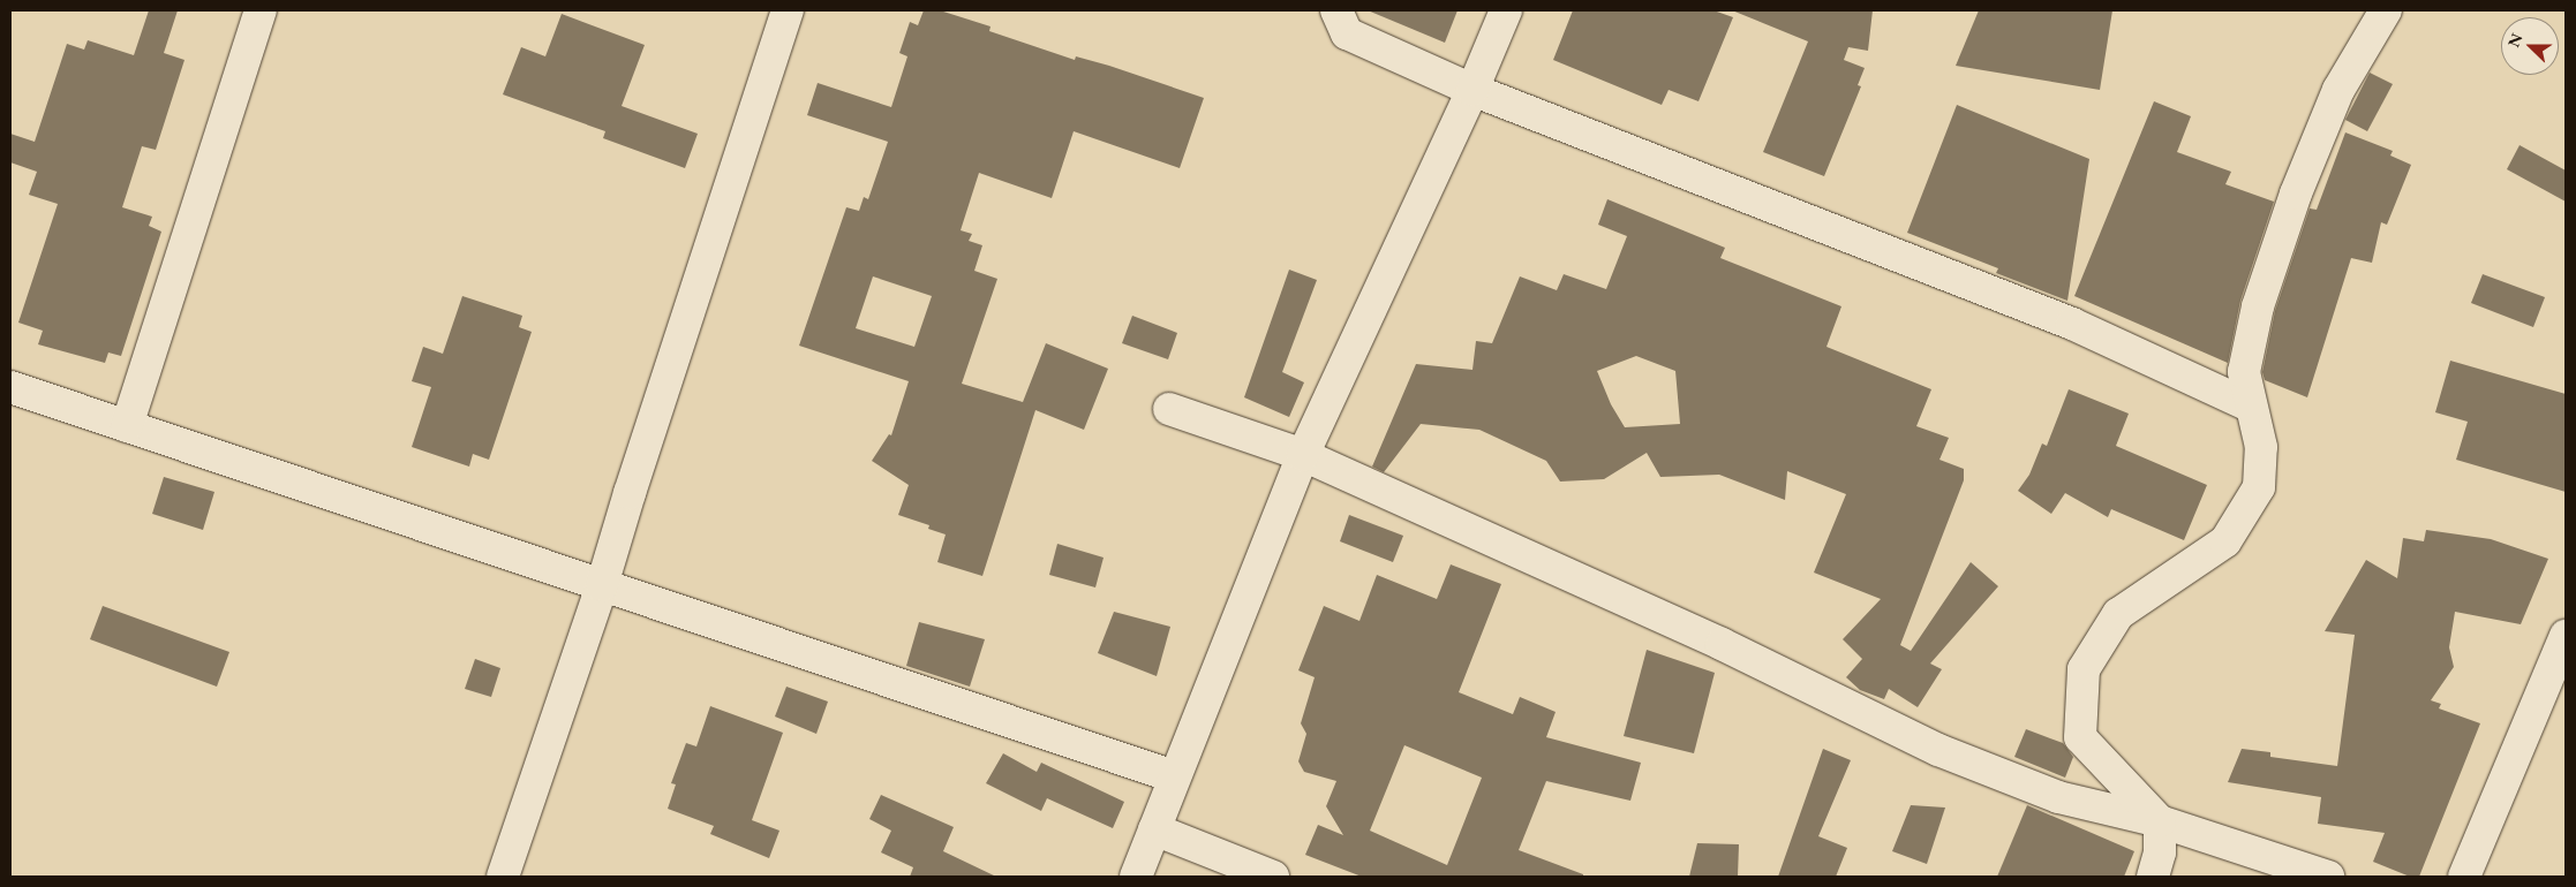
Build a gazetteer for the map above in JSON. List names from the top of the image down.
{
  "north": "left"
}
